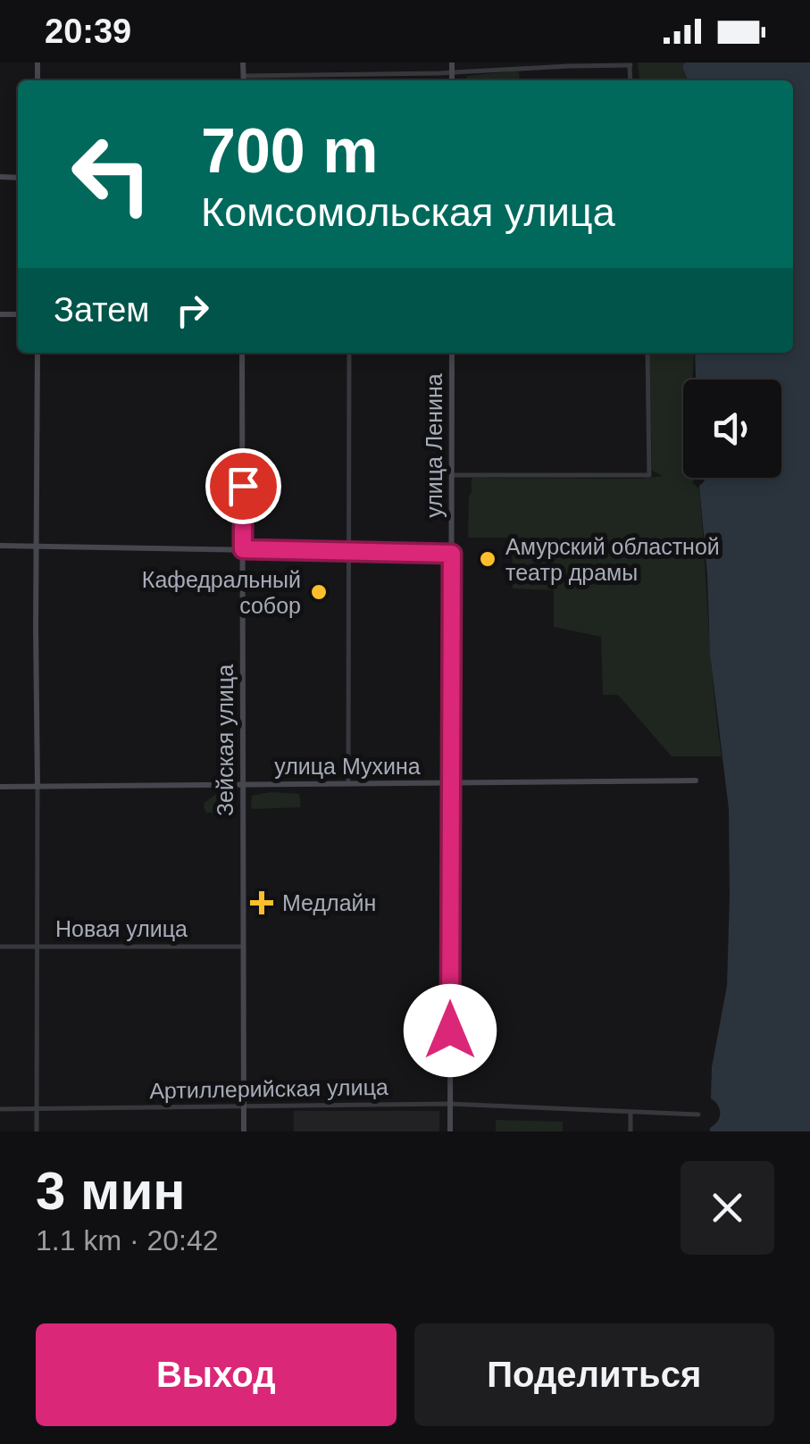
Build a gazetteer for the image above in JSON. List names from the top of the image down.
{
  "streets": {
    "street": [
      "улица Ленина",
      "Зейская улица",
      "улица Мухина",
      "Новая улица",
      "Артиллерийская улица"
    ]
  },
  "crossings": [
    ["улица Ленина", "улица Мухина"],
    ["улица Ленина", "Артиллерийская улица"],
    ["Зейская улица", "улица Мухина"],
    ["Зейская улица", "Новая улица"],
    ["Зейская улица", "Артиллерийская улица"]
  ],
  "places": {
    "other": ["Амурский областной театр драмы", "Кафедральный собор"],
    "health": ["Медлайн"]
  },
  "page": {
    "status": "20:39",
    "turn": ["700 m", "Комсомольская улица"],
    "then": "Затем",
    "heading": ["3 мин", "1.1 km · 20:42"],
    "buttons": ["Выход", "Поделиться"]
  }
}
